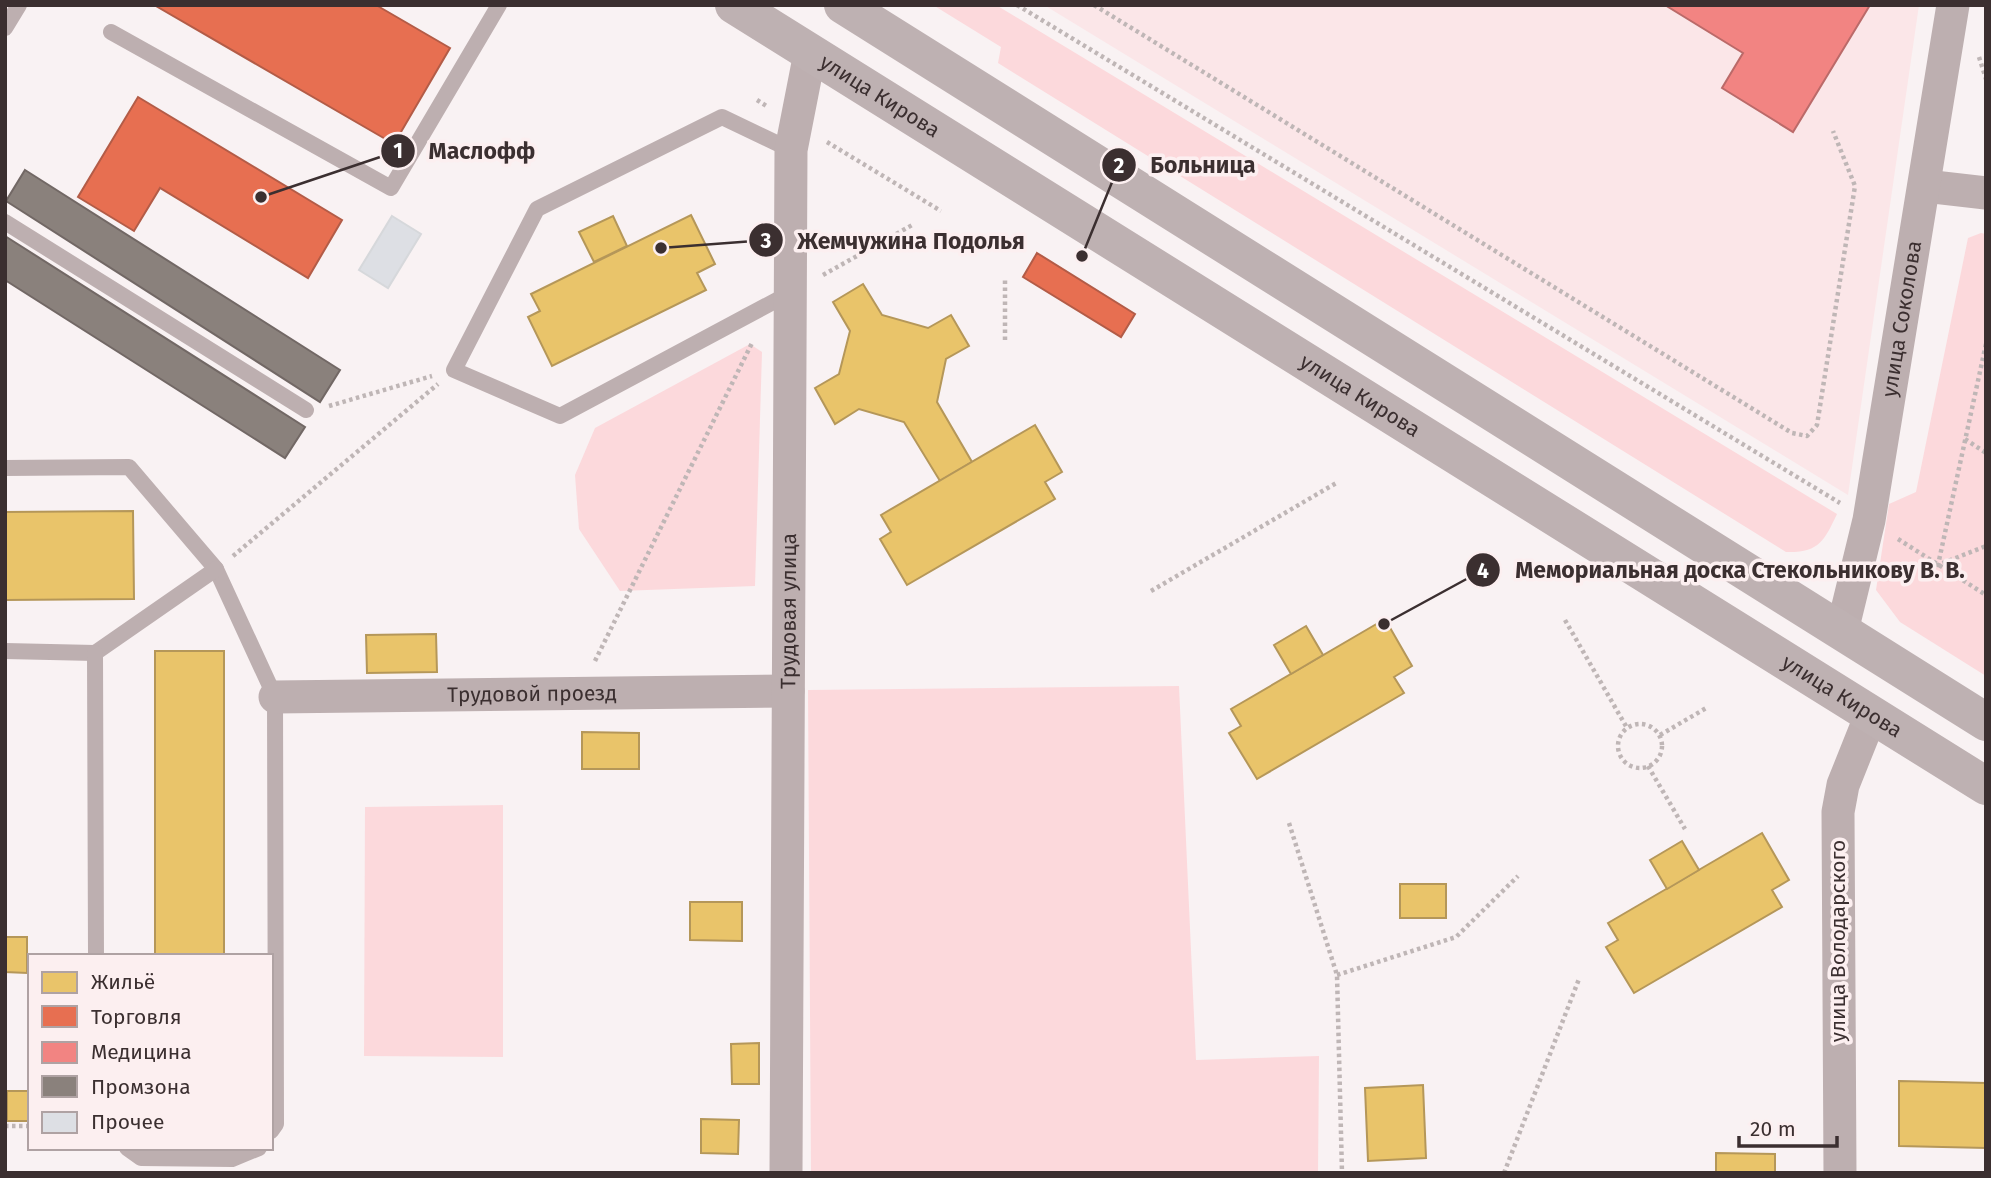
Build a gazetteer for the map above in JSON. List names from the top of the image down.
{
  "streets": {
    "main road": ["улица Кирова"],
    "street": [
      "улица Соколова",
      "Трудовая улица",
      "Трудовой проезд",
      "улица Володарского"
    ]
  },
  "crossings": [
    ["улица Кирова", "Трудовая улица"],
    ["улица Кирова", "улица Володарского"],
    ["Трудовая улица", "Трудовой проезд"]
  ],
  "places": [
    "Маслофф",
    "Жемчужина Подолья",
    "Больница",
    "Мемориальная доска Стекольникову В. В."
  ],
  "legend": [
    "Жильё",
    "Торговля",
    "Медицина",
    "Промзона",
    "Прочее"
  ],
  "scale_bar": "20 m"
}
